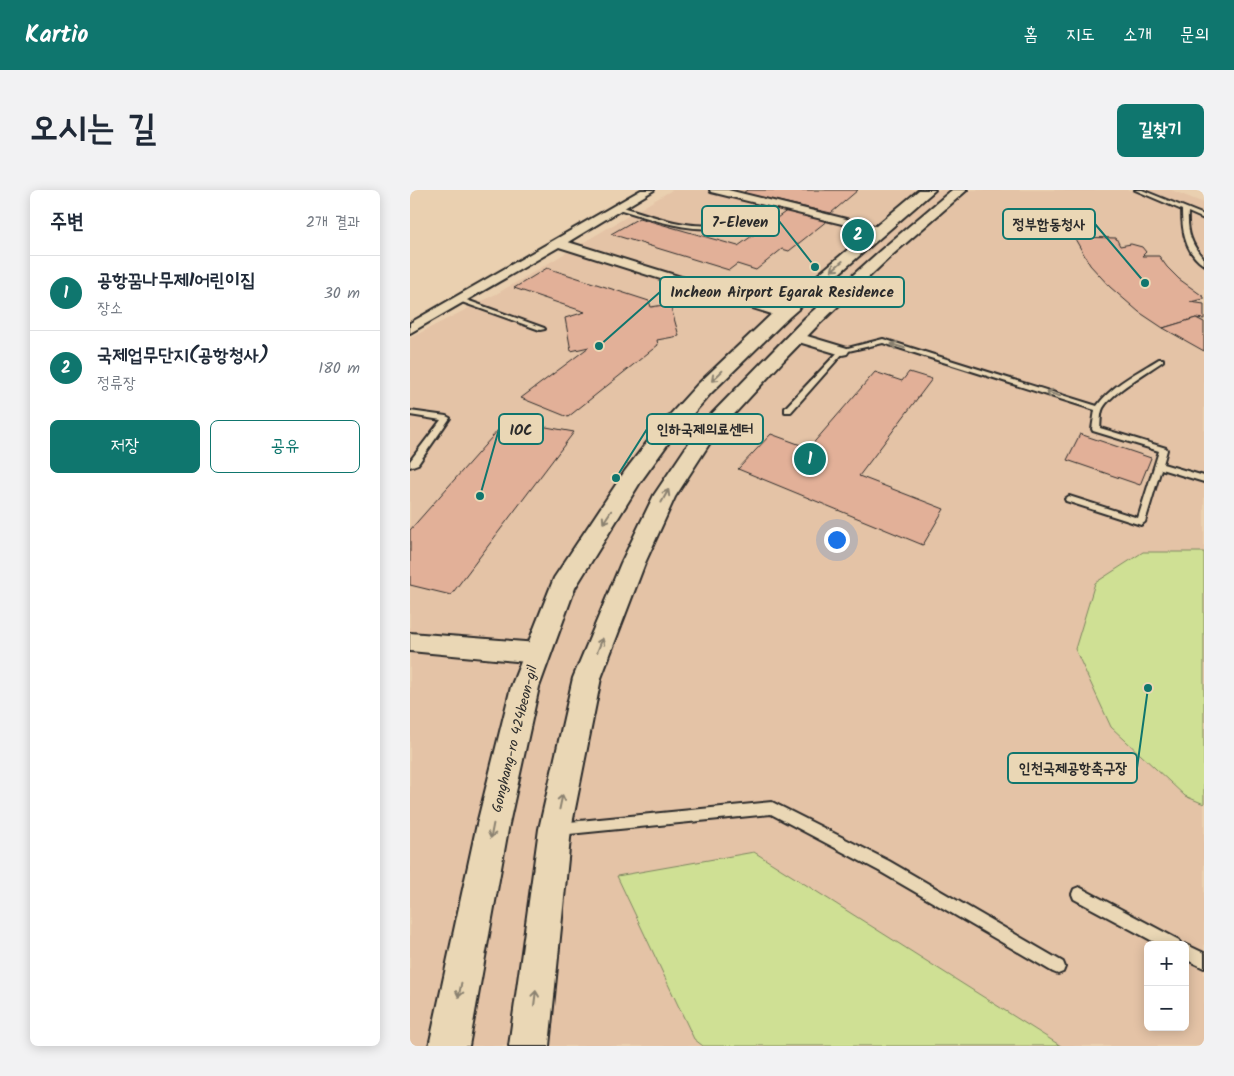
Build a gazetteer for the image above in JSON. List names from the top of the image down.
{
  "streets": {
    "street": ["Gonghang-ro 424beon-gil"]
  },
  "places": [
    "7-Eleven",
    "정부합동청사",
    "Incheon Airport Egarak Residence",
    "인하국제의료센터",
    "IOC",
    "인천국제공항축구장"
  ],
  "page": {
    "header": "Kartio",
    "nav": [
      "홈",
      "지도",
      "소개",
      "문의"
    ],
    "title": "오시는 길",
    "buttons": [
      "길찾기",
      ["저장", "공유"]
    ],
    "heading": ["주변", "2개 결과"],
    "pins": ["2", "1"],
    "list": [
      {
        "mark": "1",
        "name": "공항꿈나무제1어린이집",
        "note": "장소",
        "value": "30 m"
      },
      {
        "mark": "2",
        "name": "국제업무단지(공항청사)",
        "note": "정류장",
        "value": "180 m"
      }
    ],
    "map_buttons": ["+", "−"]
  }
}
